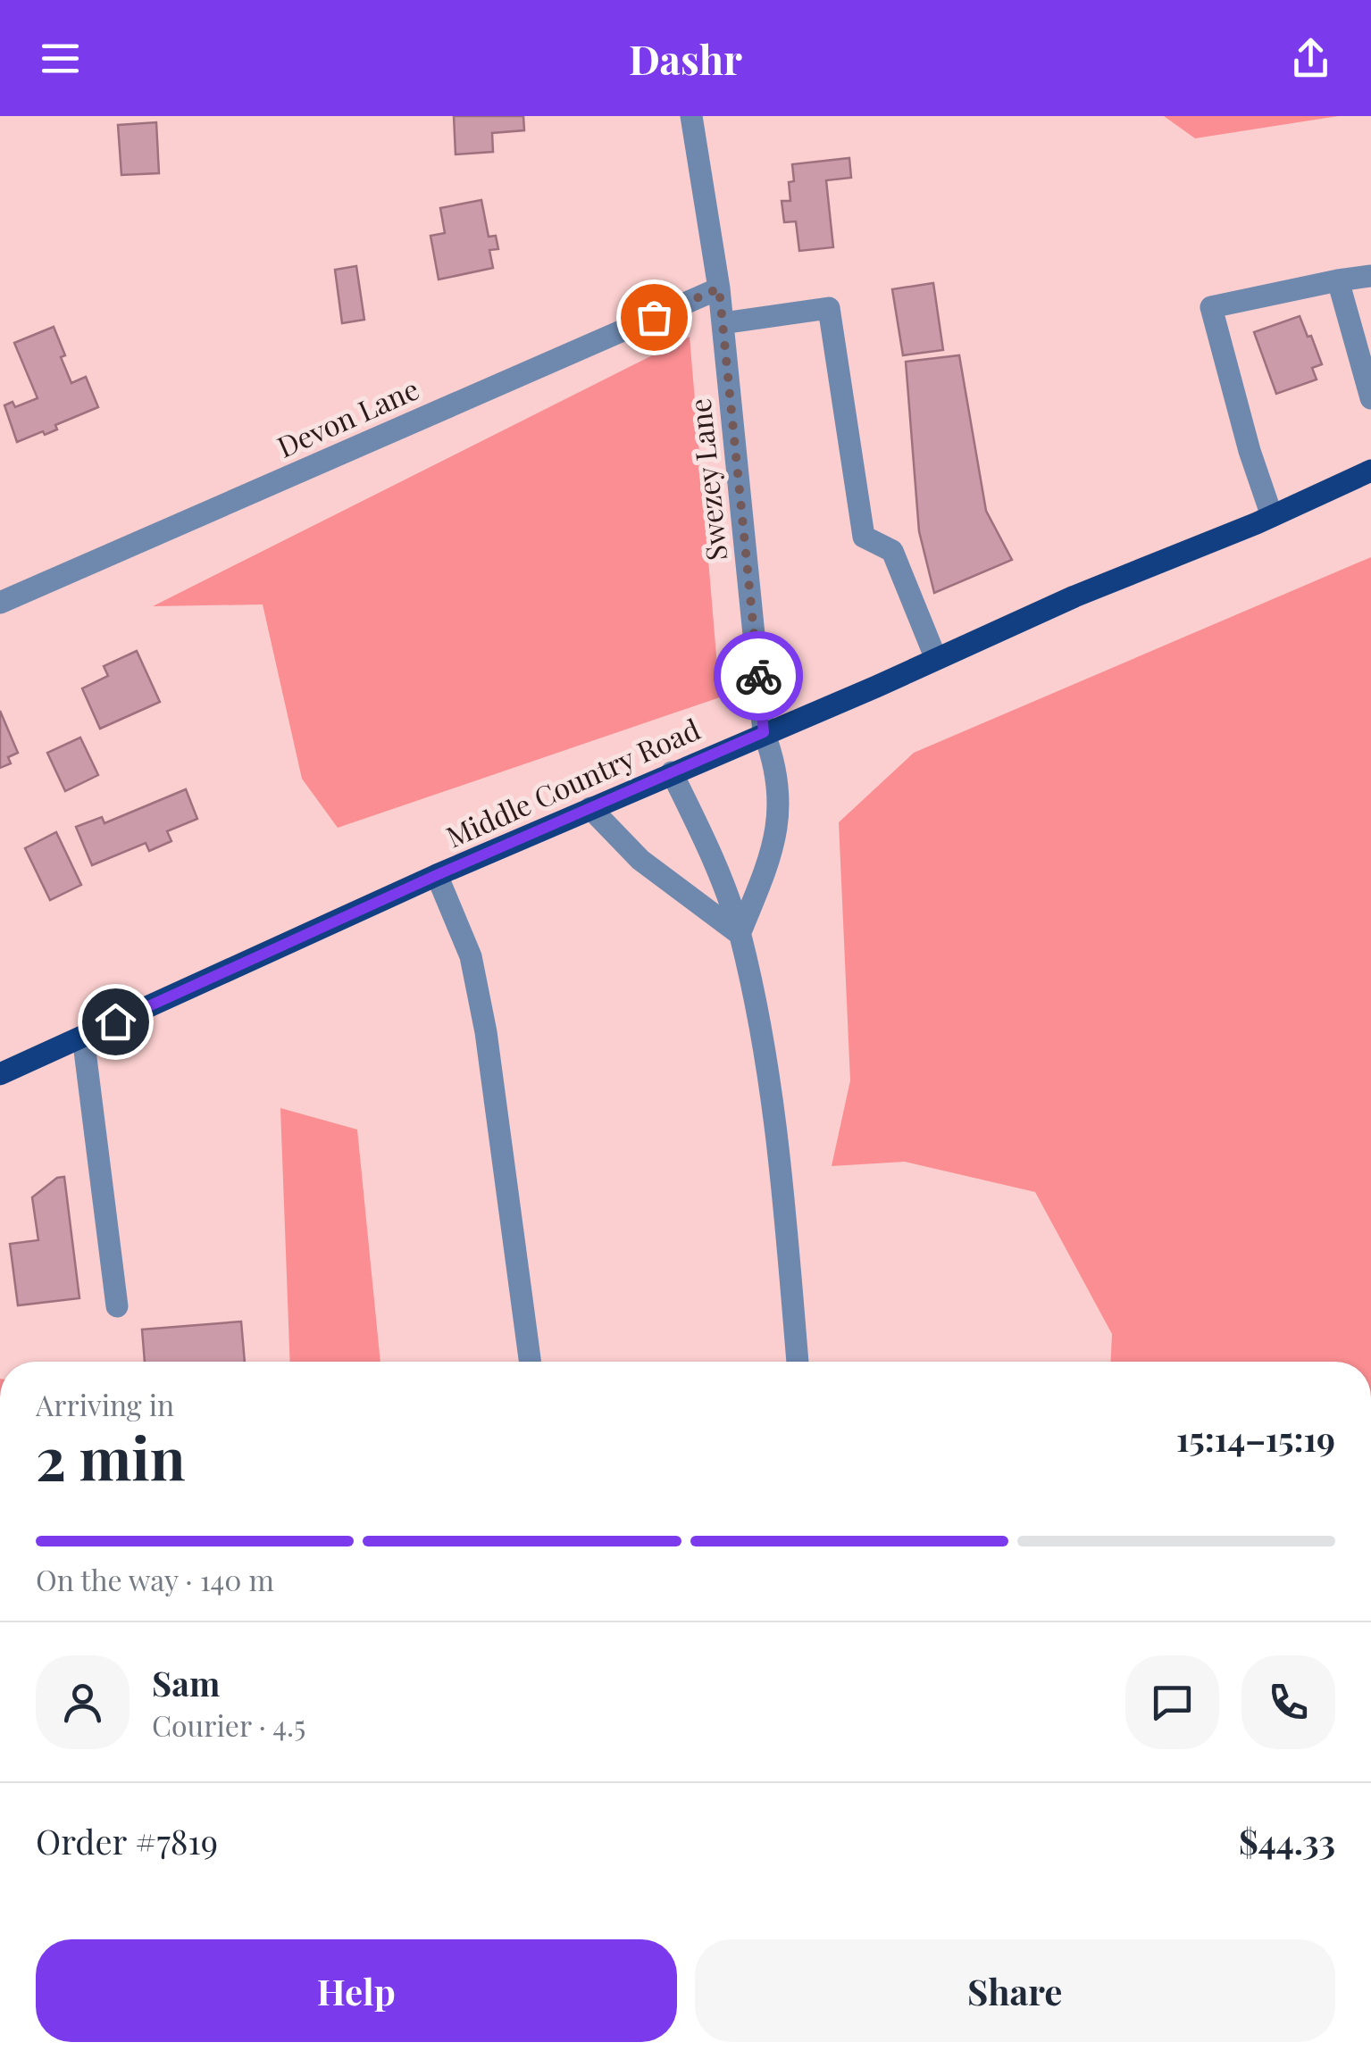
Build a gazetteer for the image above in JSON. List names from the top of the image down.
{
  "streets": {
    "main road": ["Middle Country Road"],
    "street": ["Devon Lane", "Swezey Lane"]
  },
  "crossings": [
    ["Devon Lane", "Swezey Lane"],
    ["Swezey Lane", "Middle Country Road"]
  ],
  "page": {
    "header": "Dashr",
    "heading": ["2 min", "Arriving in", "15:14–15:19"],
    "panel": [
      "Sam",
      "Courier · 4.5",
      "Order #7819",
      "$44.33"
    ],
    "bar": "On the way · 140 m",
    "buttons": ["Help", "Share"]
  }
}
